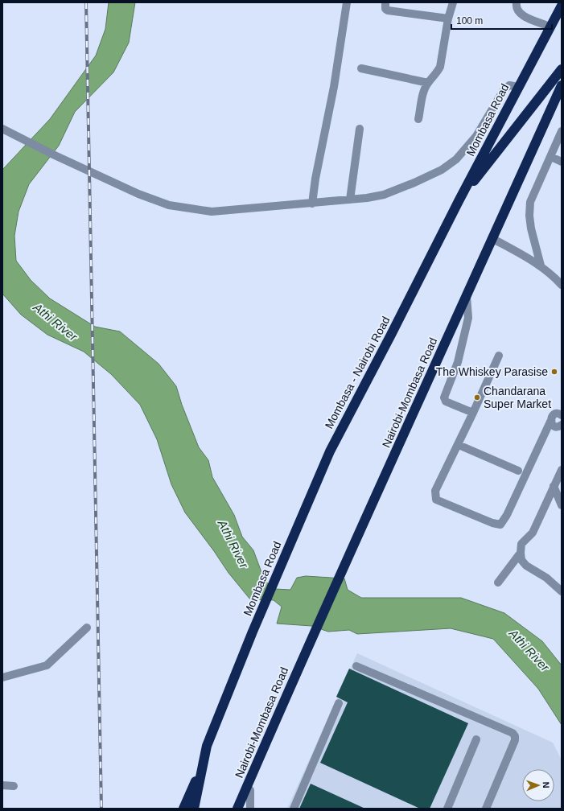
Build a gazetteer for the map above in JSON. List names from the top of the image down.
{
  "streets": {
    "highway": ["Mombasa Road", "Mombasa - Nairobi Road", "Nairobi-Mombasa Road"]
  },
  "crossings": [
    ["Mombasa Road", "Mombasa - Nairobi Road"]
  ],
  "water": ["Athi River"],
  "places": ["The Whiskey Parasise", "Chandarana Super Market"],
  "scale_bar": "100 m",
  "north": "right"
}
